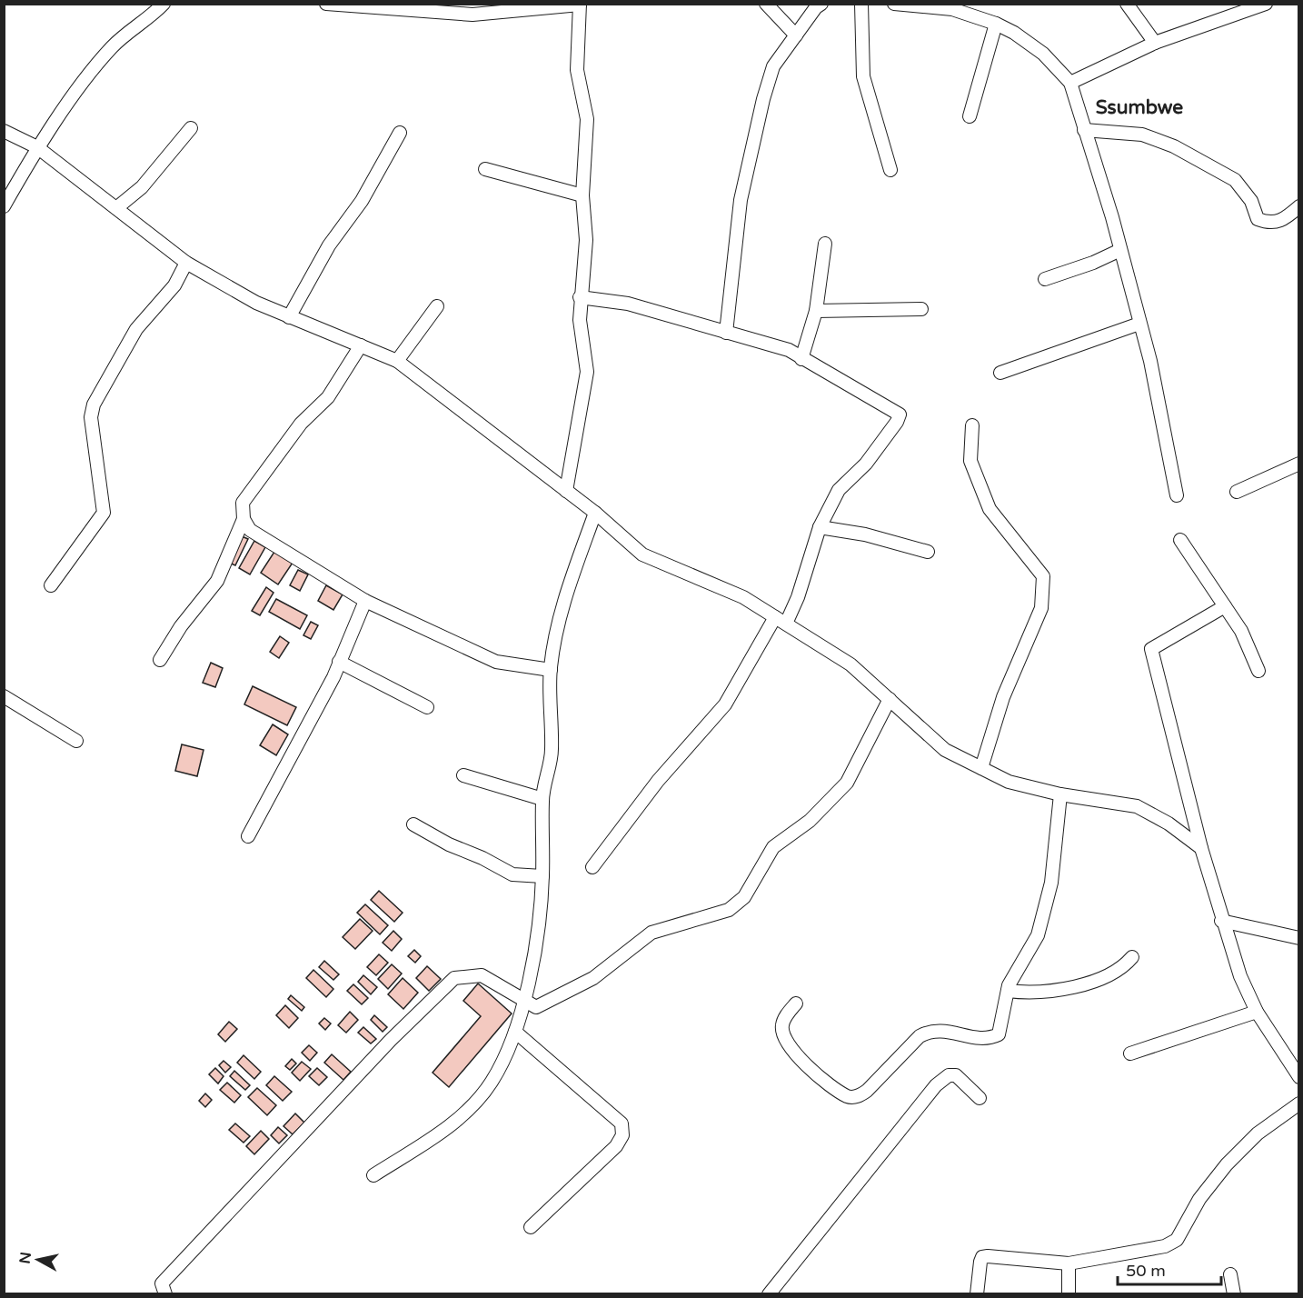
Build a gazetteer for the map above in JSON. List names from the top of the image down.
{
  "districts": ["Ssumbwe"],
  "scale_bar": "50 m",
  "north": "left"
}
